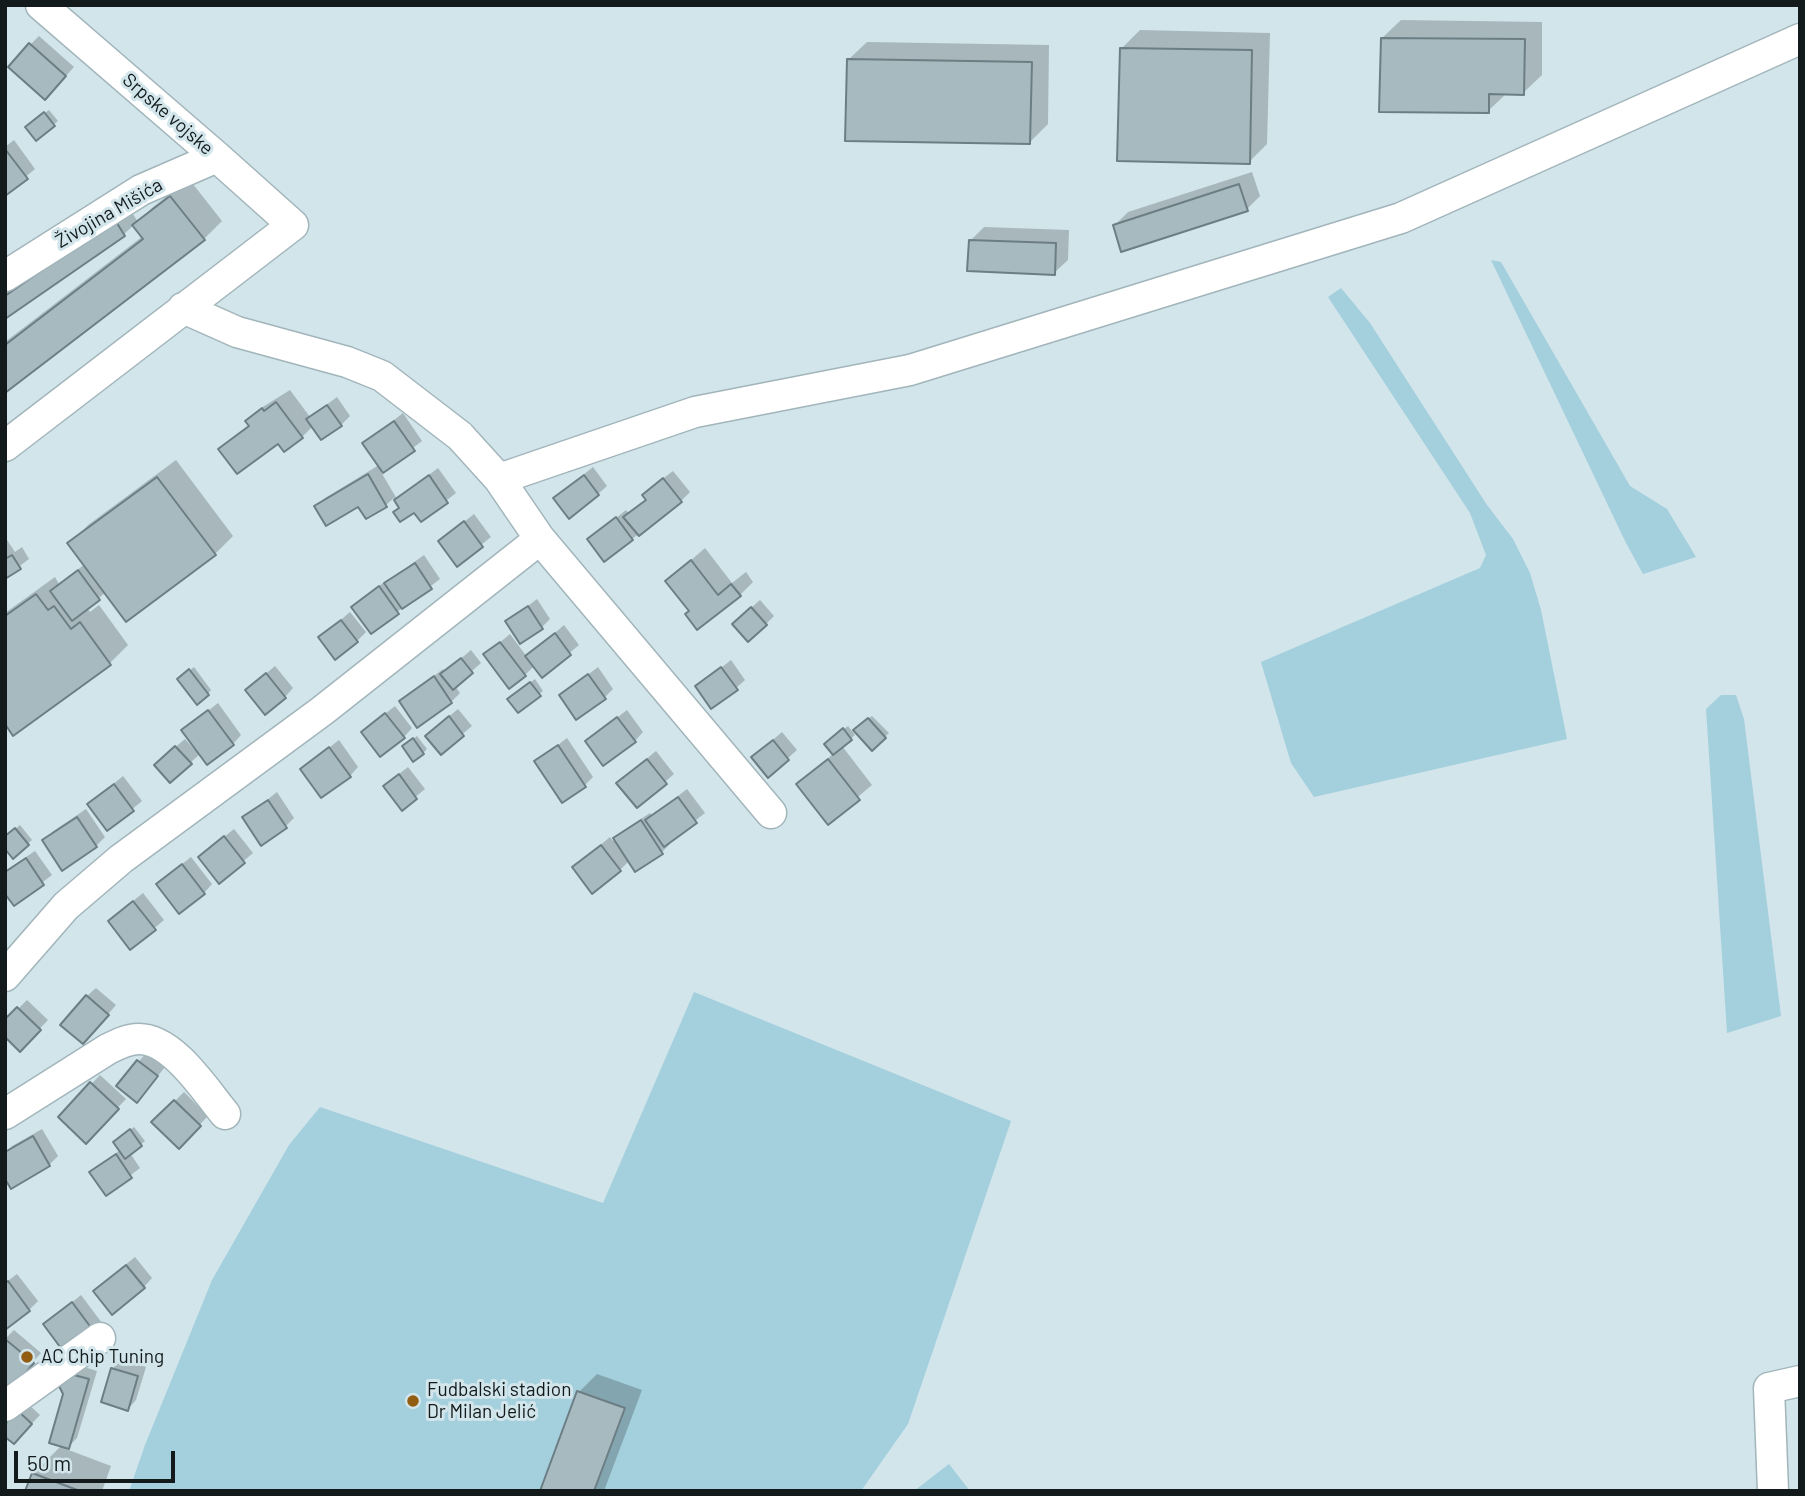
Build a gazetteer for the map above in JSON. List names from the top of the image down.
{
  "streets": {
    "street": ["Srpske vojske", "Živojina Mišića"]
  },
  "crossings": [
    ["Srpske vojske", "Živojina Mišića"]
  ],
  "places": ["AC Chip Tuning", "Fudbalski stadion Dr Milan Jelić"],
  "scale_bar": "50 m"
}
